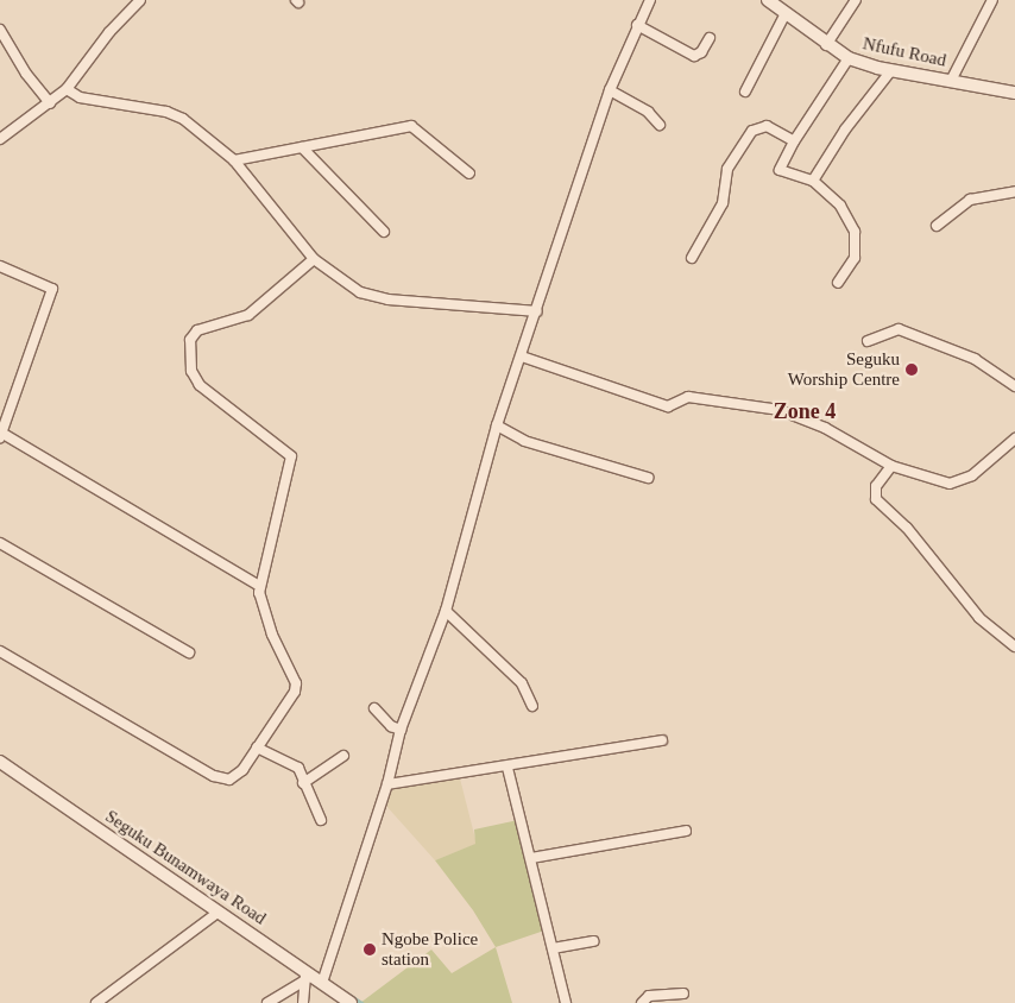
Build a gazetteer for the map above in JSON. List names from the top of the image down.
{
  "streets": {
    "main road": ["Nfufu Road", "Seguku Bunamwaya Road"]
  },
  "districts": ["Zone 4"],
  "places": ["Seguku Worship Centre", "Ngobe Police station"]
}
